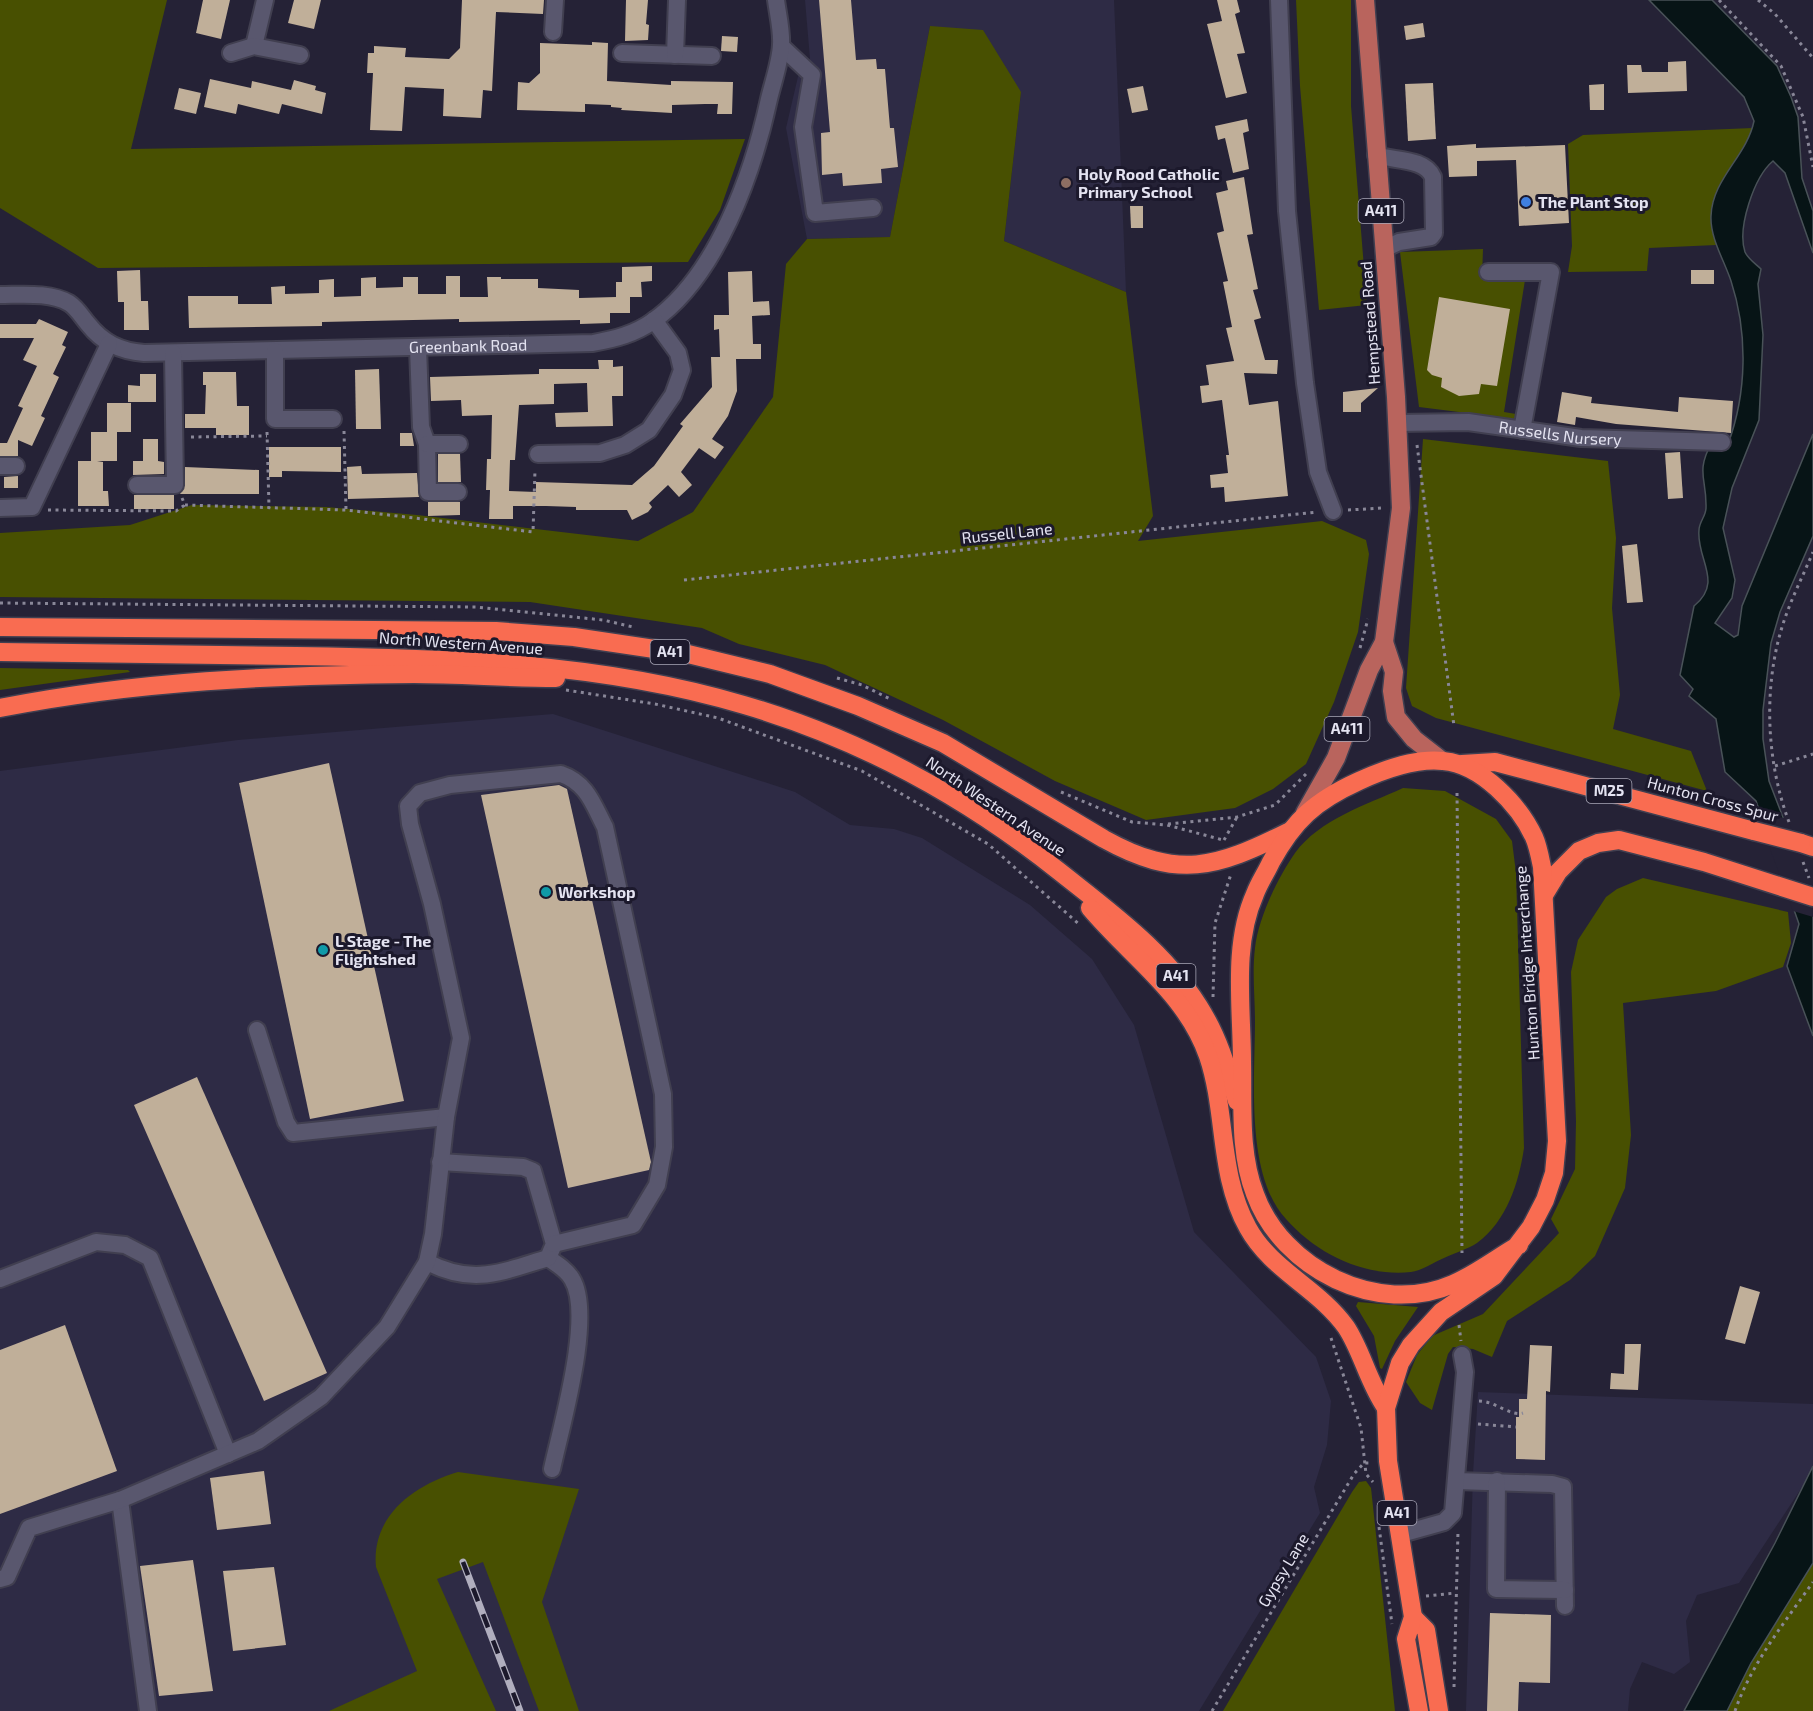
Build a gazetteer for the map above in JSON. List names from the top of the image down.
{
  "streets": {
    "highway": [
      "North Western Avenue",
      "A41",
      "M25",
      "Hunton Cross Spur",
      "Hunton Bridge Interchange"
    ],
    "main road": ["A411", "Hempstead Road"],
    "street": ["Greenbank Road", "Russells Nursery"],
    "path": ["Russell Lane", "Gypsy Lane"]
  },
  "crossings": [
    ["Hempstead Road", "Russells Nursery"],
    ["Hempstead Road", "Hunton Bridge Interchange"],
    ["North Western Avenue", "Hunton Bridge Interchange"],
    ["A41", "Hunton Bridge Interchange"],
    ["Hunton Cross Spur", "Hunton Bridge Interchange"]
  ],
  "places": [
    "Holy Rood Catholic Primary School",
    "The Plant Stop",
    "Workshop",
    "L Stage - The Flightshed"
  ]
}
